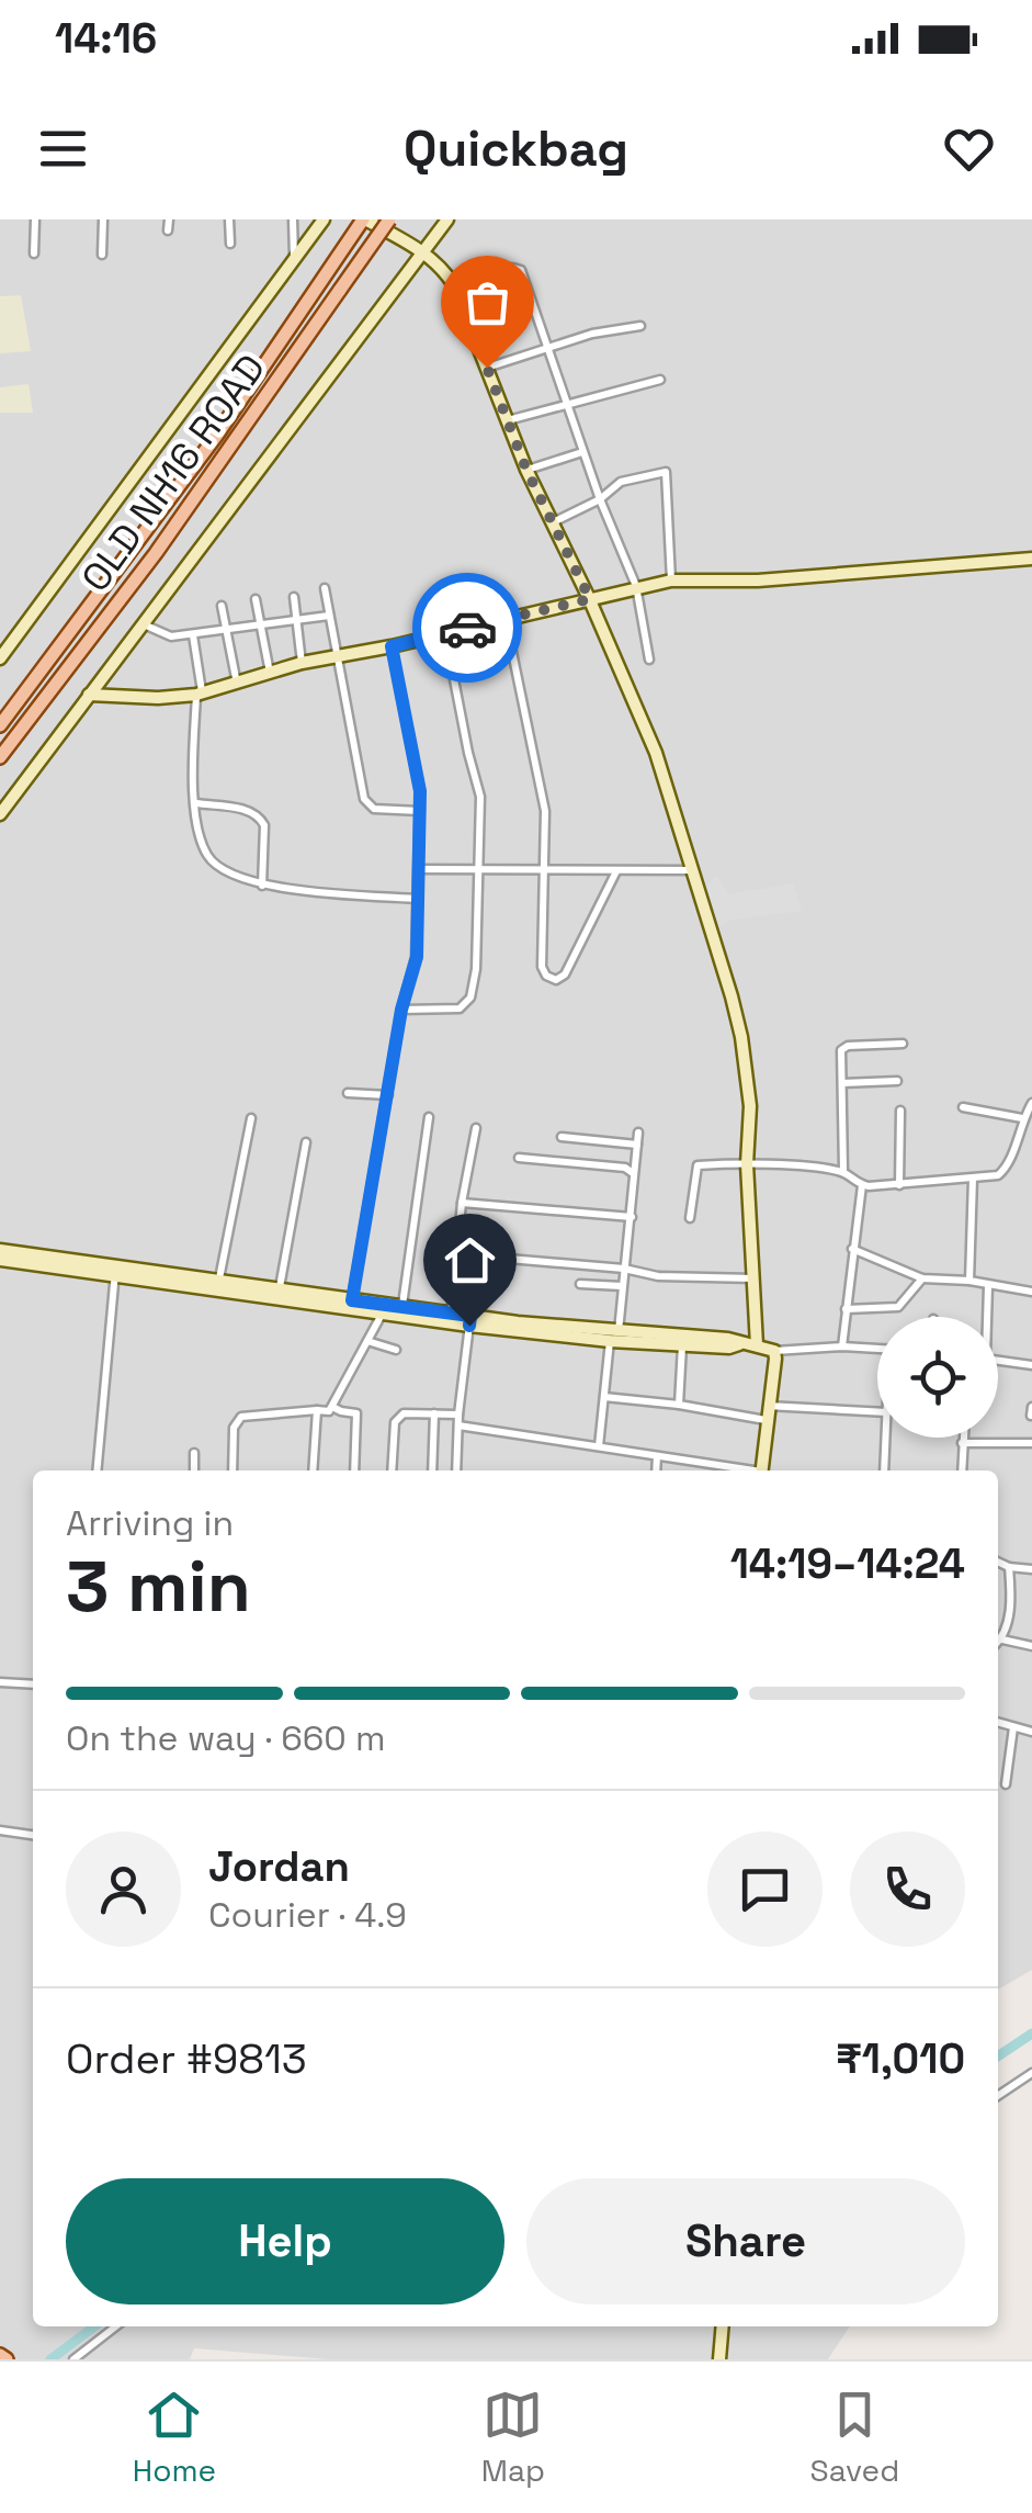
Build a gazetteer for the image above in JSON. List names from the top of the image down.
{
  "streets": {
    "main road": ["OLD NH16 ROAD"]
  },
  "page": {
    "status": "14:16",
    "header": "Quickbag",
    "heading": ["3 min", "Arriving in", "14:19–14:24"],
    "panel": [
      "Jordan",
      "Courier · 4.9",
      "Order #9813",
      "₹1,010"
    ],
    "bar": "On the way · 660 m",
    "buttons": ["Help", "Share"],
    "tabs": ["Home", "Map", "Saved"]
  }
}
